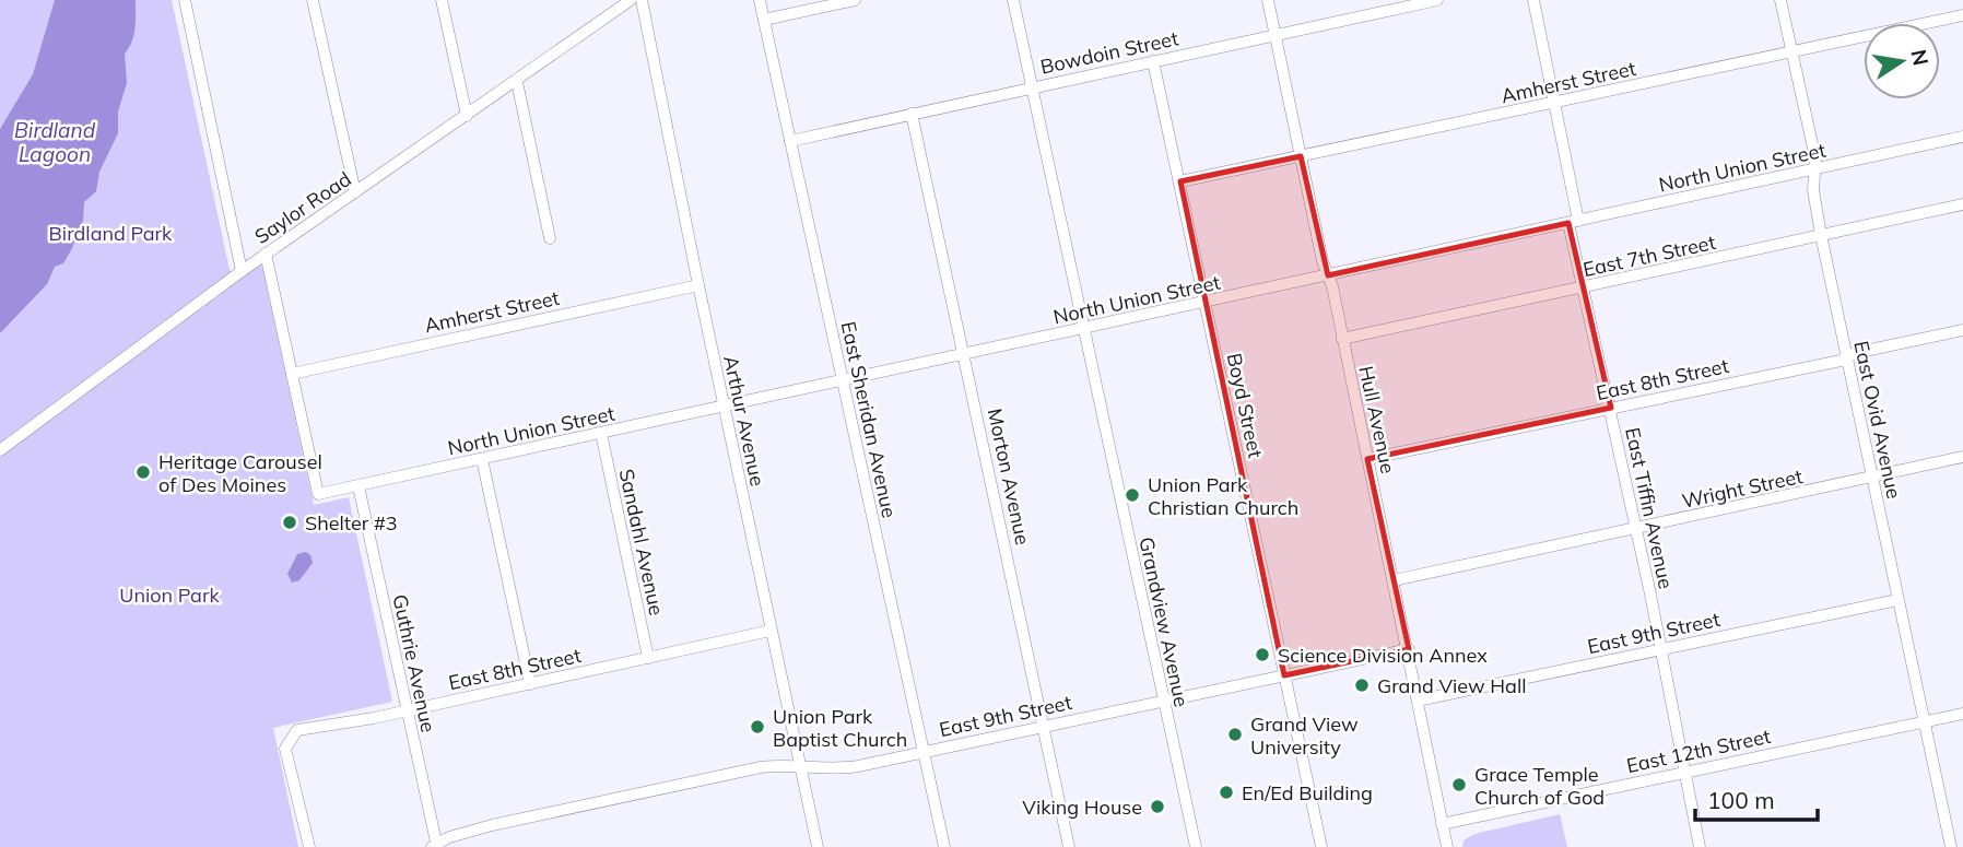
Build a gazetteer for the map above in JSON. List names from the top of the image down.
{
  "streets": {
    "street": [
      "Bowdoin Street",
      "Amherst Street",
      "North Union Street",
      "Saylor Road",
      "East 7th Street",
      "East 8th Street",
      "Boyd Street",
      "East Sheridan Avenue",
      "Hull Avenue",
      "East Ovid Avenue",
      "Arthur Avenue",
      "Morton Avenue",
      "Wright Street",
      "East Tiffin Avenue",
      "Sandahl Avenue",
      "Grandview Avenue",
      "East 9th Street",
      "Guthrie Avenue",
      "East 12th Street"
    ]
  },
  "crossings": [
    ["Bowdoin Street", "Boyd Street"],
    ["Bowdoin Street", "East Sheridan Avenue"],
    ["Bowdoin Street", "Hull Avenue"],
    ["Bowdoin Street", "Morton Avenue"],
    ["Bowdoin Street", "Grandview Avenue"],
    ["Amherst Street", "North Union Street"],
    ["Amherst Street", "Boyd Street"],
    ["Amherst Street", "Hull Avenue"],
    ["Amherst Street", "East Ovid Avenue"],
    ["Amherst Street", "Arthur Avenue"],
    ["Amherst Street", "East Tiffin Avenue"],
    ["North Union Street", "Boyd Street"],
    ["North Union Street", "East Sheridan Avenue"],
    ["North Union Street", "Hull Avenue"],
    ["North Union Street", "East Ovid Avenue"],
    ["North Union Street", "Arthur Avenue"],
    ["North Union Street", "Morton Avenue"],
    ["North Union Street", "East Tiffin Avenue"],
    ["North Union Street", "Sandahl Avenue"],
    ["North Union Street", "Grandview Avenue"],
    ["North Union Street", "Guthrie Avenue"],
    ["East 7th Street", "Hull Avenue"],
    ["East 7th Street", "East Ovid Avenue"],
    ["East 7th Street", "East Tiffin Avenue"],
    ["East 8th Street", "Hull Avenue"],
    ["East 8th Street", "East Ovid Avenue"],
    ["East 8th Street", "Arthur Avenue"],
    ["East 8th Street", "East Tiffin Avenue"],
    ["East 8th Street", "Sandahl Avenue"],
    ["East 8th Street", "Guthrie Avenue"],
    ["Boyd Street", "East 9th Street"],
    ["East Sheridan Avenue", "East 9th Street"],
    ["Hull Avenue", "Wright Street"],
    ["Hull Avenue", "East 9th Street"],
    ["Hull Avenue", "East 12th Street"],
    ["East Ovid Avenue", "Wright Street"],
    ["East Ovid Avenue", "East 9th Street"],
    ["East Ovid Avenue", "East 12th Street"],
    ["Arthur Avenue", "East 9th Street"],
    ["Morton Avenue", "East 9th Street"],
    ["Wright Street", "East Tiffin Avenue"],
    ["East Tiffin Avenue", "East 9th Street"],
    ["East Tiffin Avenue", "East 12th Street"],
    ["Grandview Avenue", "East 9th Street"],
    ["East 9th Street", "Guthrie Avenue"]
  ],
  "water": ["Birdland Lagoon"],
  "parks": ["Birdland Park", "Union Park"],
  "places": [
    "Heritage Carousel of Des Moines",
    "Union Park Christian Church",
    "Shelter #3",
    "Science Division Annex",
    "Grand View Hall",
    "Union Park Baptist Church",
    "Grand View University",
    "Grace Temple Church of God",
    "En/Ed Building",
    "Viking House"
  ],
  "scale_bar": "100 m",
  "north": "right"
}
